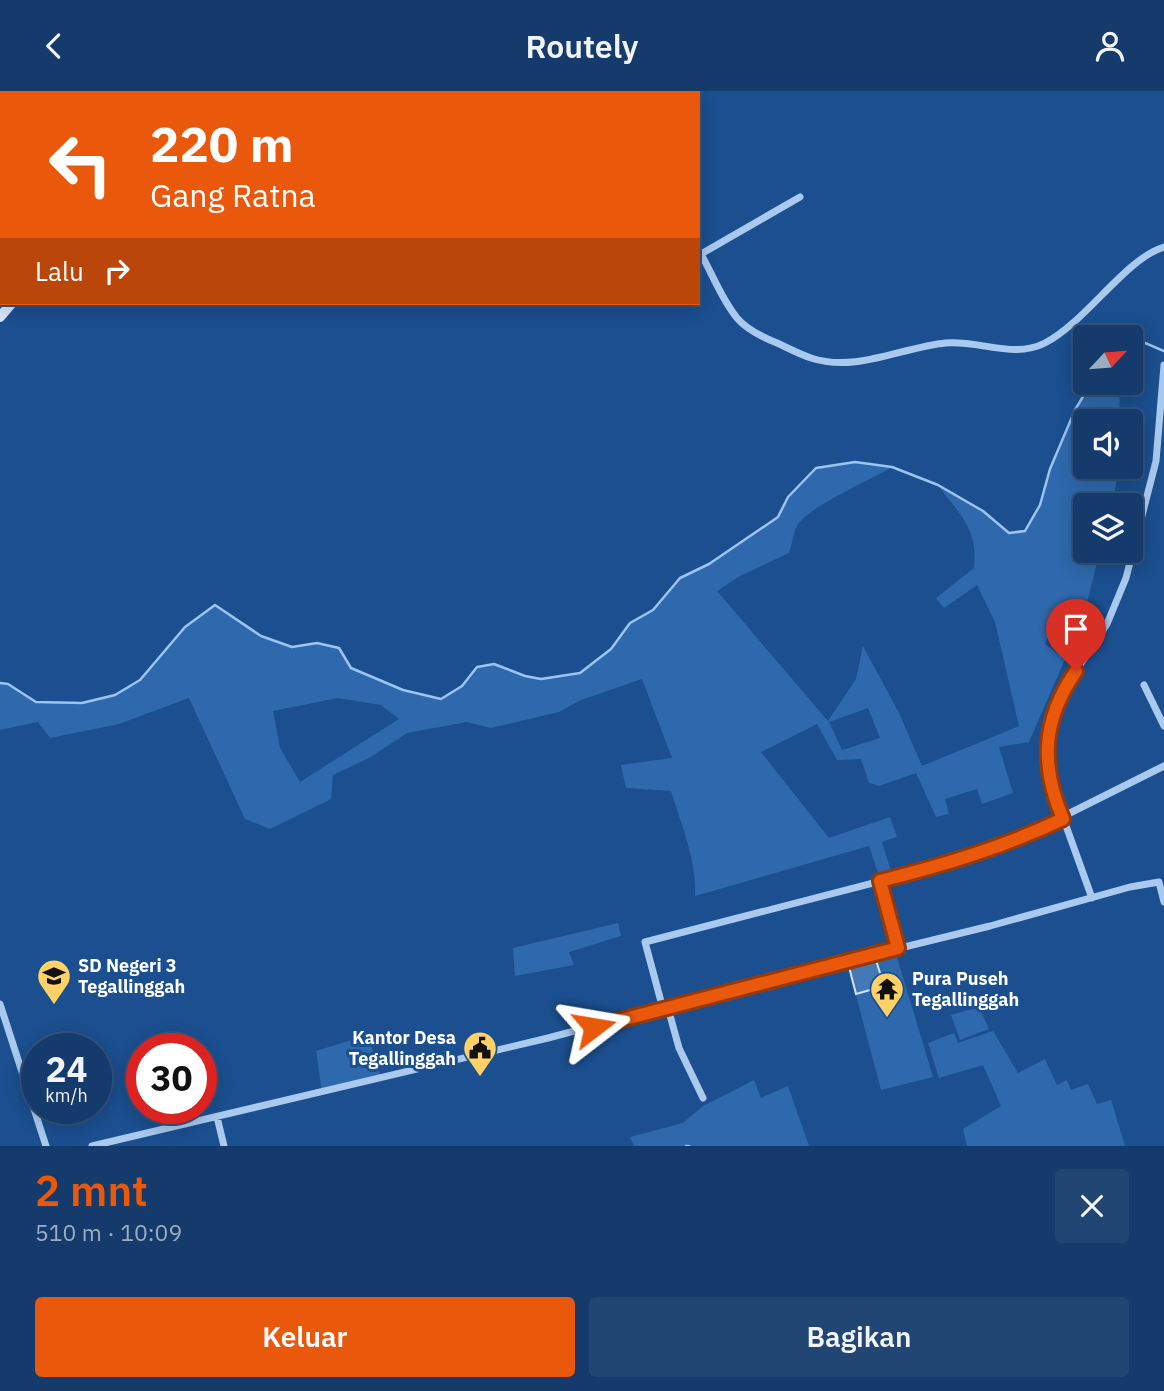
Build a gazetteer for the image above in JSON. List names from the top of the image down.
{
  "places": {
    "school or university": ["SD Negeri 3 Tegallinggah"],
    "temple": ["Pura Puseh Tegallinggah"],
    "public building": ["Kantor Desa Tegallinggah"]
  },
  "north": "top right",
  "page": {
    "header": "Routely",
    "turn": ["220 m", "Gang Ratna"],
    "then": "Lalu",
    "speed": "24 km/h",
    "limit": "30",
    "heading": ["2 mnt", "510 m · 10:09"],
    "buttons": ["Keluar", "Bagikan"]
  }
}
